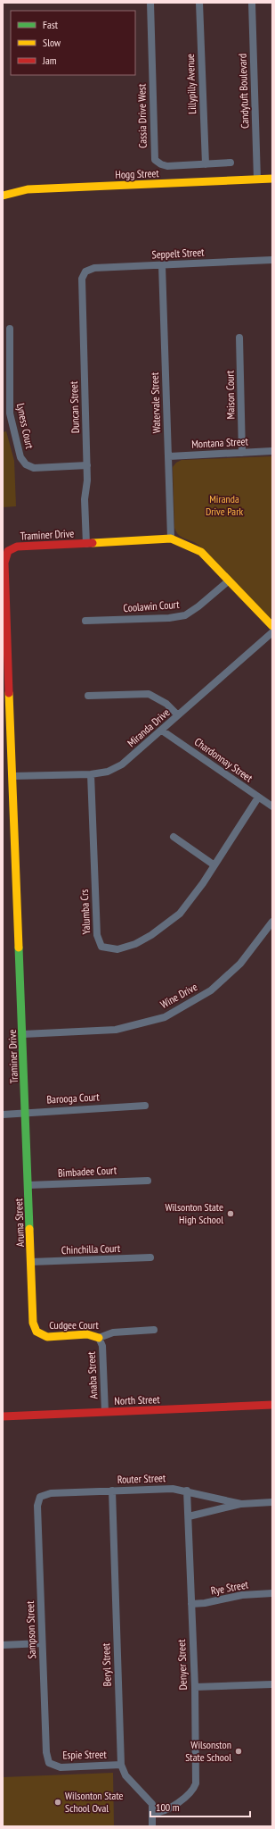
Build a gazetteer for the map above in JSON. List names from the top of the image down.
{
  "streets": {
    "street": [
      "Lillypilly Avenue",
      "Candytuft Boulevard",
      "Cassia Drive West",
      "Hogg Street",
      "Seppelt Street",
      "Maison Court",
      "Watervale Street",
      "Duncan Street",
      "Lyness Court",
      "Montana Street",
      "Traminer Drive",
      "Coolawin Court",
      "Miranda Drive",
      "Chardonnay Street",
      "Yalumba Crs",
      "Wine Drive",
      "Barooga Court",
      "Bimbadee Court",
      "Aruma Street",
      "Chinchilla Court",
      "Cudgee Court",
      "Anaba Street",
      "North Street",
      "Router Street",
      "Rye Street",
      "Sampson Street",
      "Beryl Street",
      "Denyer Street",
      "Espie Street"
    ]
  },
  "crossings": [
    ["Lillypilly Avenue", "Cassia Drive West"],
    ["Candytuft Boulevard", "Hogg Street"],
    ["Seppelt Street", "Watervale Street"],
    ["Seppelt Street", "Duncan Street"],
    ["Maison Court", "Montana Street"],
    ["Watervale Street", "Montana Street"],
    ["Watervale Street", "Traminer Drive"],
    ["Duncan Street", "Lyness Court"],
    ["Duncan Street", "Traminer Drive"],
    ["Traminer Drive", "Coolawin Court"],
    ["Traminer Drive", "Miranda Drive"],
    ["Traminer Drive", "Wine Drive"],
    ["Traminer Drive", "Barooga Court"],
    ["Traminer Drive", "Aruma Street"],
    ["Miranda Drive", "Chardonnay Street"],
    ["Miranda Drive", "Yalumba Crs"],
    ["Chardonnay Street", "Yalumba Crs"],
    ["Barooga Court", "Aruma Street"],
    ["Bimbadee Court", "Aruma Street"],
    ["Aruma Street", "Chinchilla Court"],
    ["Aruma Street", "Cudgee Court"],
    ["Cudgee Court", "Anaba Street"],
    ["Anaba Street", "North Street"],
    ["Router Street", "Sampson Street"],
    ["Router Street", "Beryl Street"],
    ["Router Street", "Denyer Street"],
    ["Rye Street", "Denyer Street"],
    ["Sampson Street", "Espie Street"],
    ["Beryl Street", "Denyer Street"],
    ["Beryl Street", "Espie Street"]
  ],
  "parks": ["Miranda Drive Park"],
  "places": ["Wilsonton State High School", "Wilsonston State School", "Wilsonton State School Oval"],
  "legend": ["Fast", "Slow", "Jam"],
  "scale_bar": "100 m"
}
